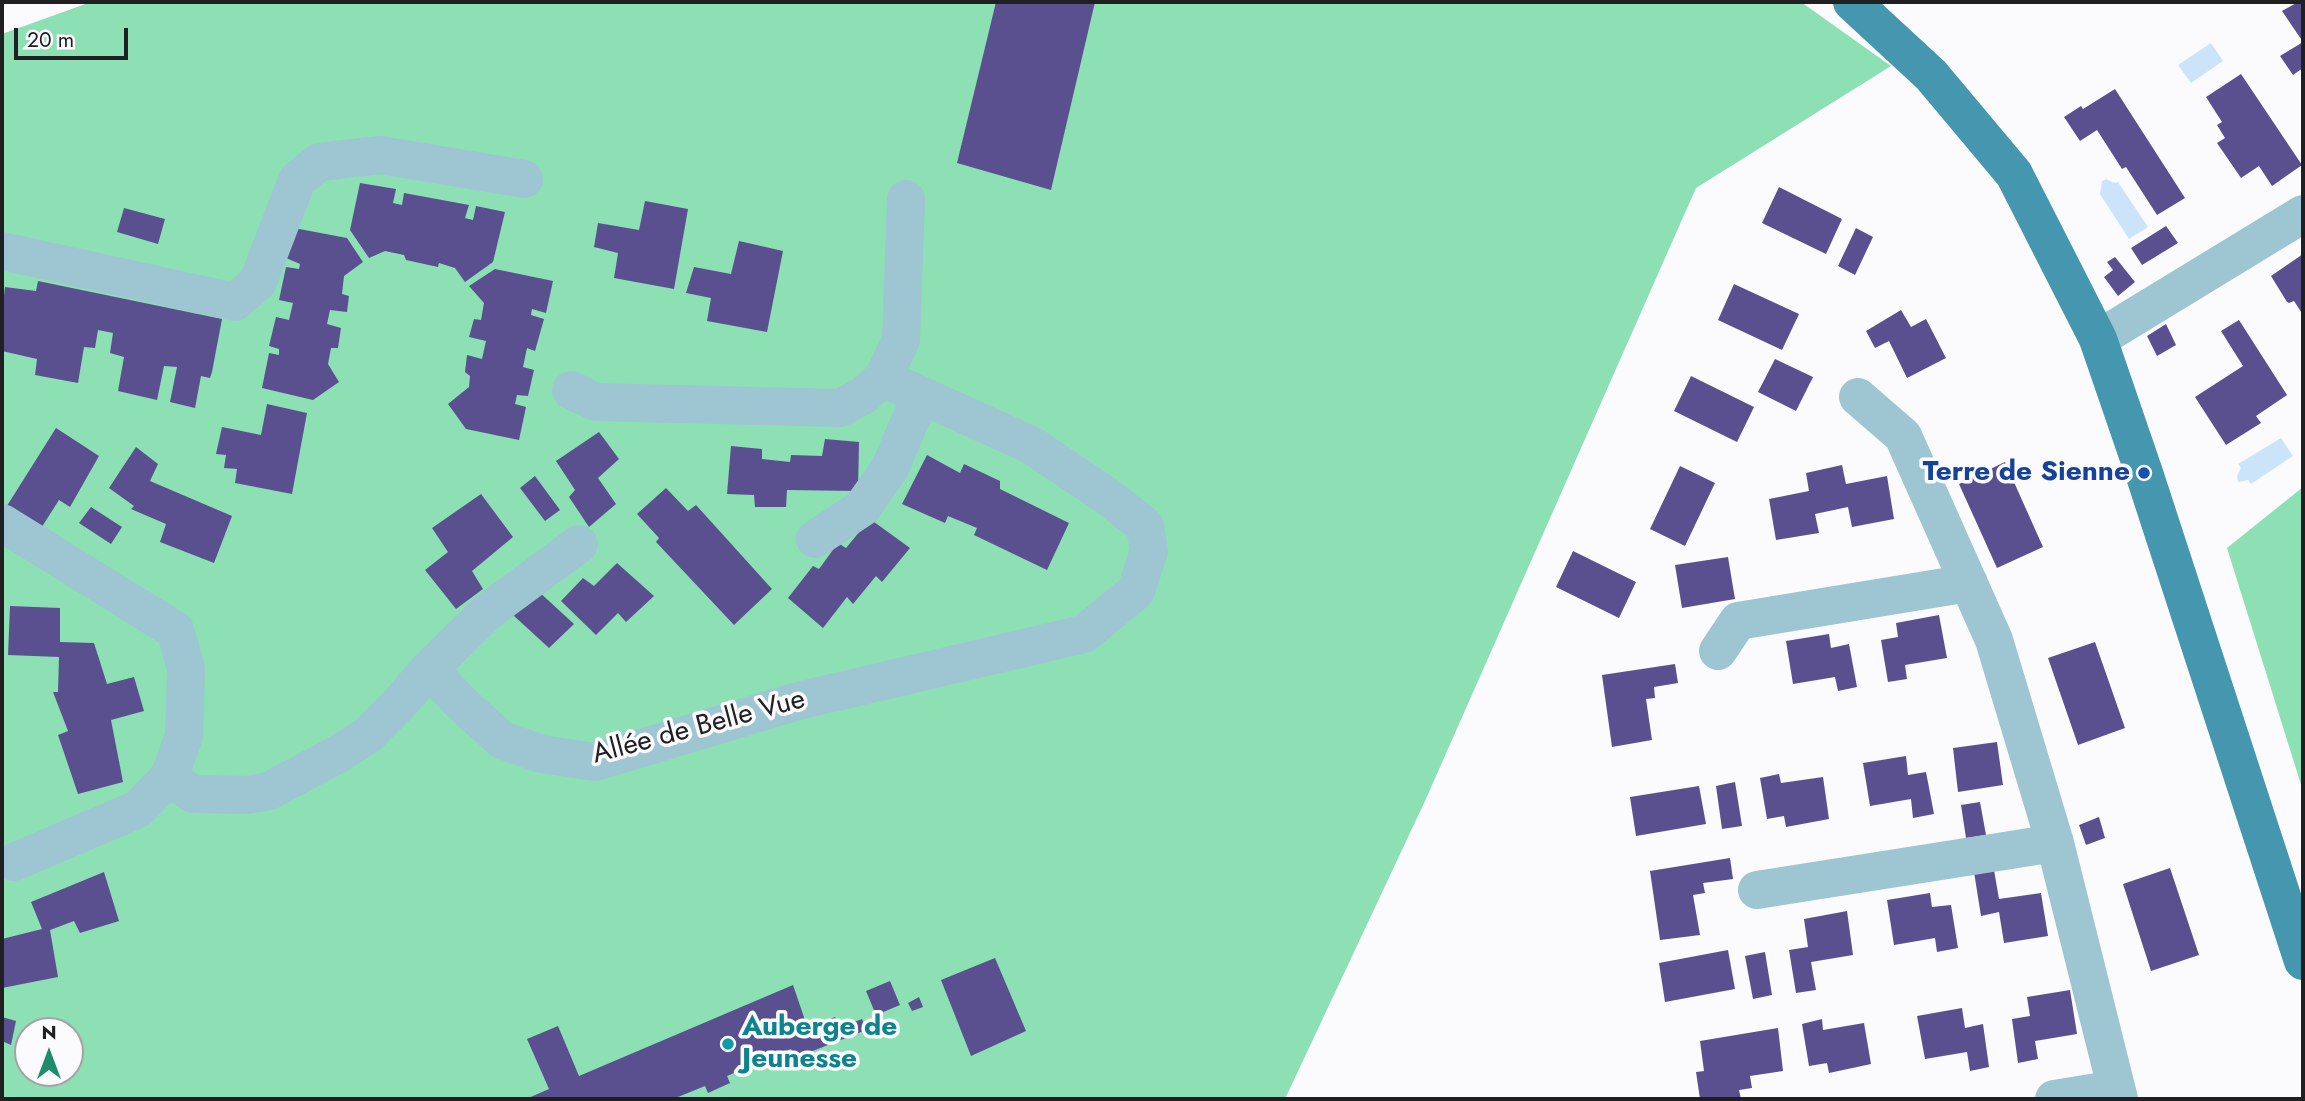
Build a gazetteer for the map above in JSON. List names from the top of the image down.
{
  "streets": {
    "street": ["Allée de Belle Vue"]
  },
  "places": ["Terre de Sienne", "Auberge de Jeunesse"],
  "scale_bar": "20 m",
  "north": "top"
}
